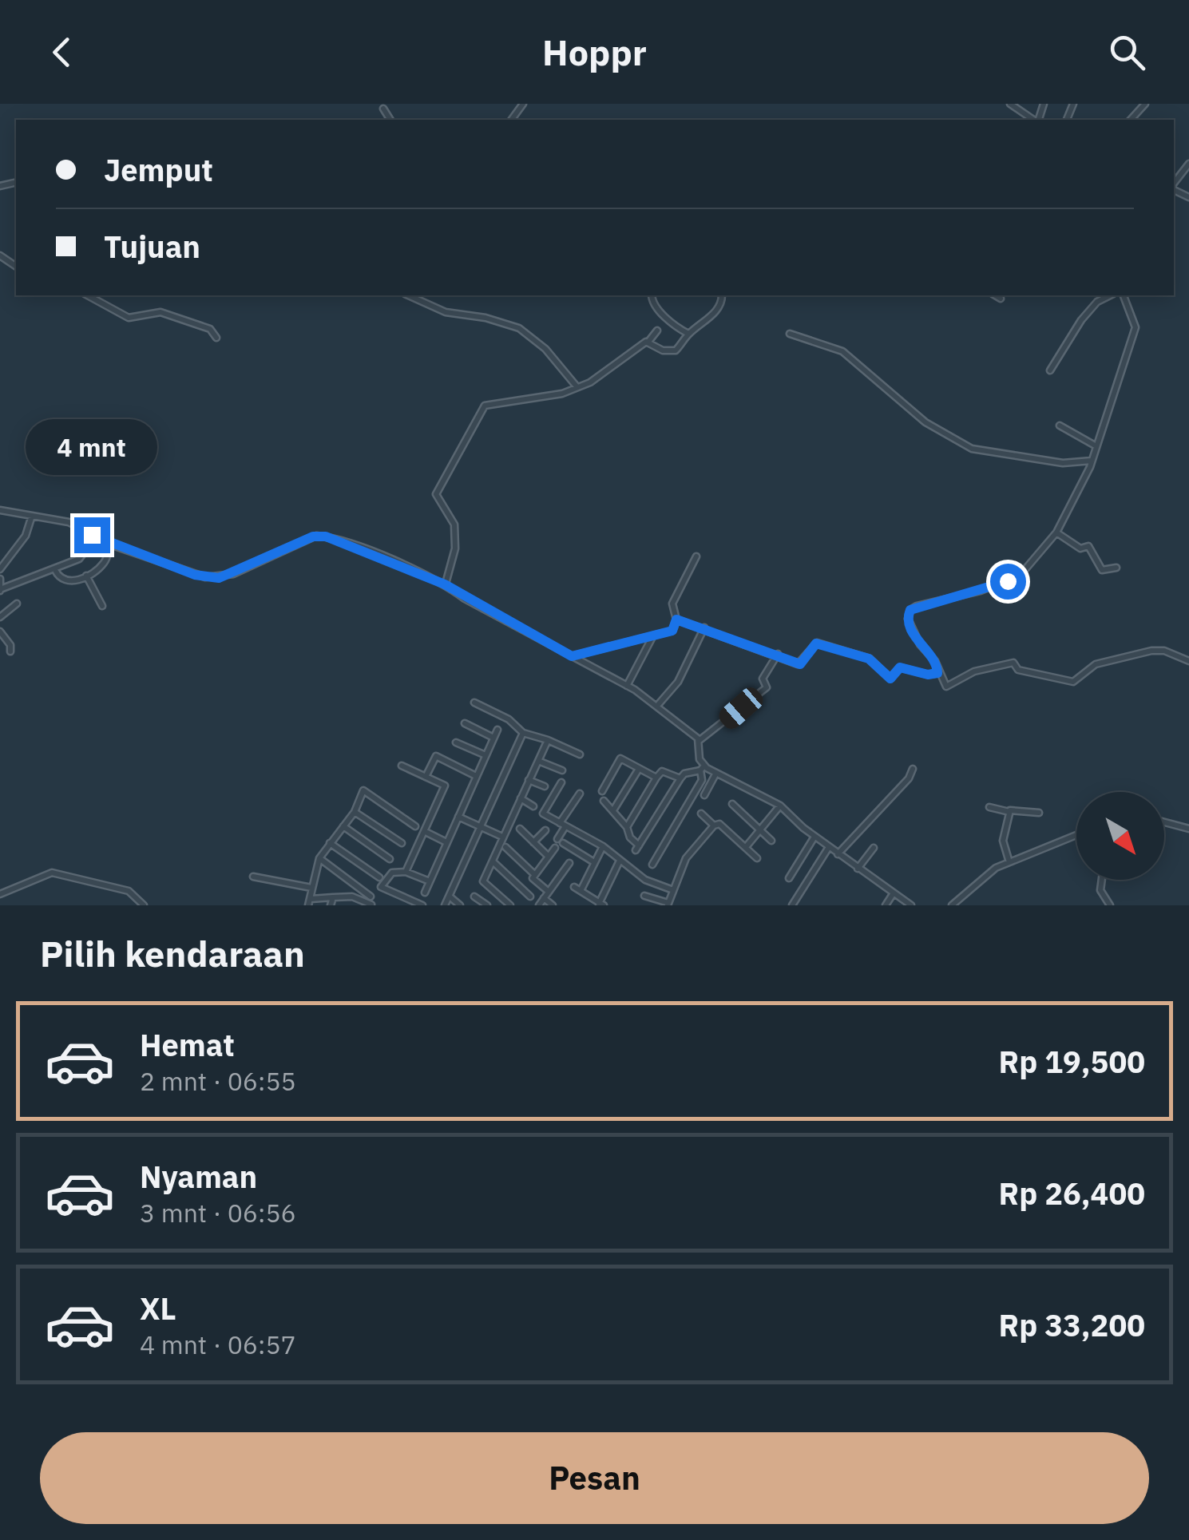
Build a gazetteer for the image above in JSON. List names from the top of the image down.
{
  "north": "bottom right",
  "page": {
    "header": "Hoppr",
    "banner": ["Jemput", "Tujuan"],
    "bubble": "4 mnt",
    "heading": "Pilih kendaraan",
    "list": [
      {
        "name": "Hemat",
        "note": "2 mnt · 06:55",
        "value": "Rp 19,500"
      },
      {
        "name": "Nyaman",
        "note": "3 mnt · 06:56",
        "value": "Rp 26,400"
      },
      {
        "name": "XL",
        "note": "4 mnt · 06:57",
        "value": "Rp 33,200"
      }
    ],
    "buttons": "Pesan"
  }
}
